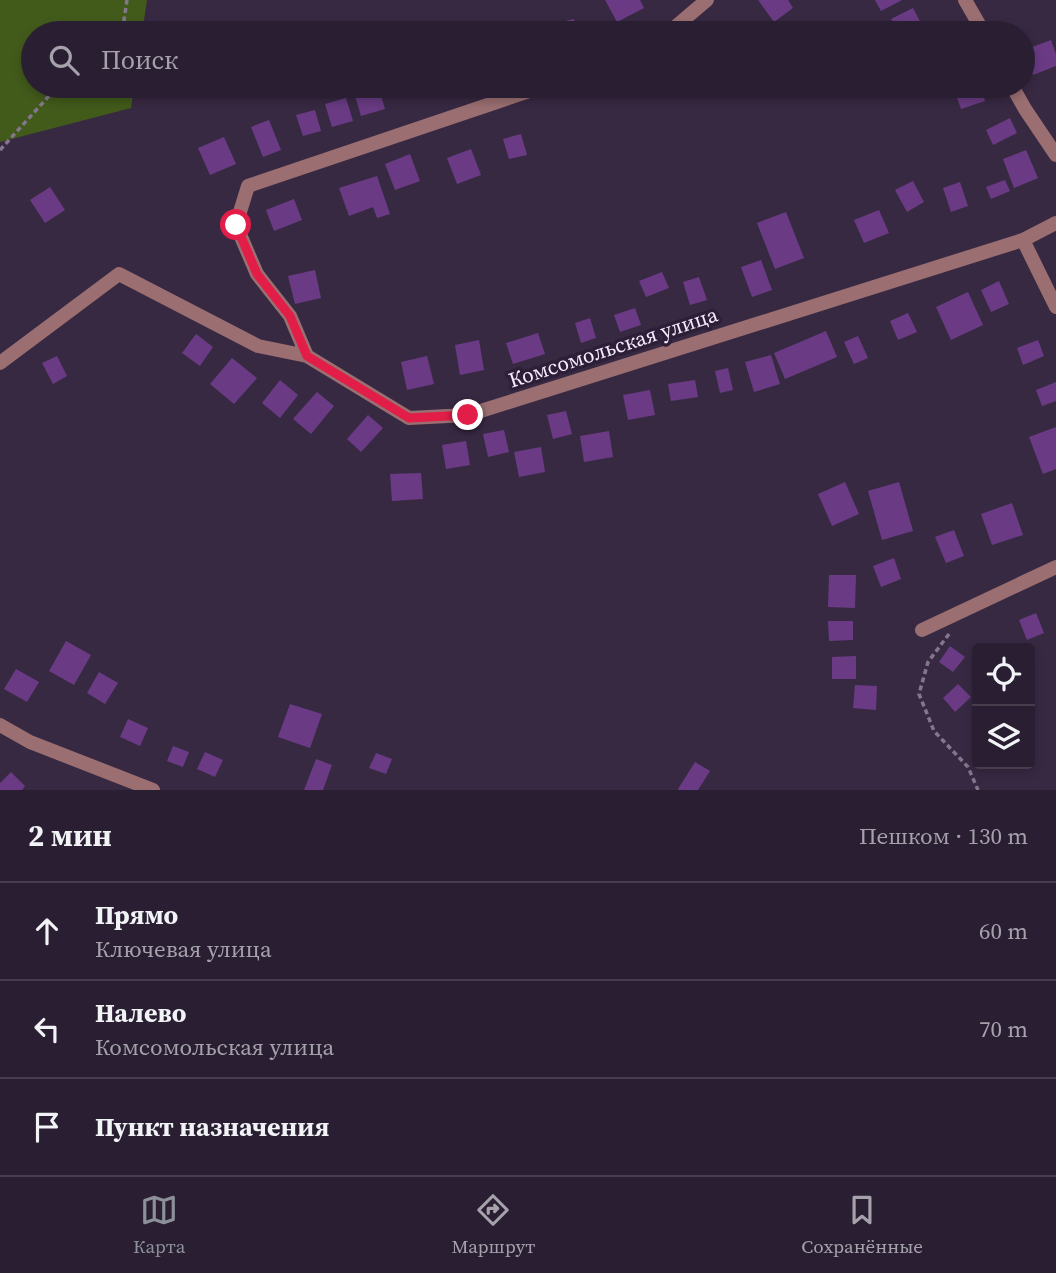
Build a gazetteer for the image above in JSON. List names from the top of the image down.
{
  "streets": {
    "street": ["Комсомольская улица"]
  },
  "page": {
    "search": "Поиск",
    "heading": ["2 мин", "Пешком · 130 m"],
    "list": [
      ["Прямо", "Ключевая улица", "60 m"],
      ["Налево", "Комсомольская улица", "70 m"],
      "Пункт назначения"
    ],
    "nav": ["Карта", "Маршрут", "Сохранённые"]
  }
}
